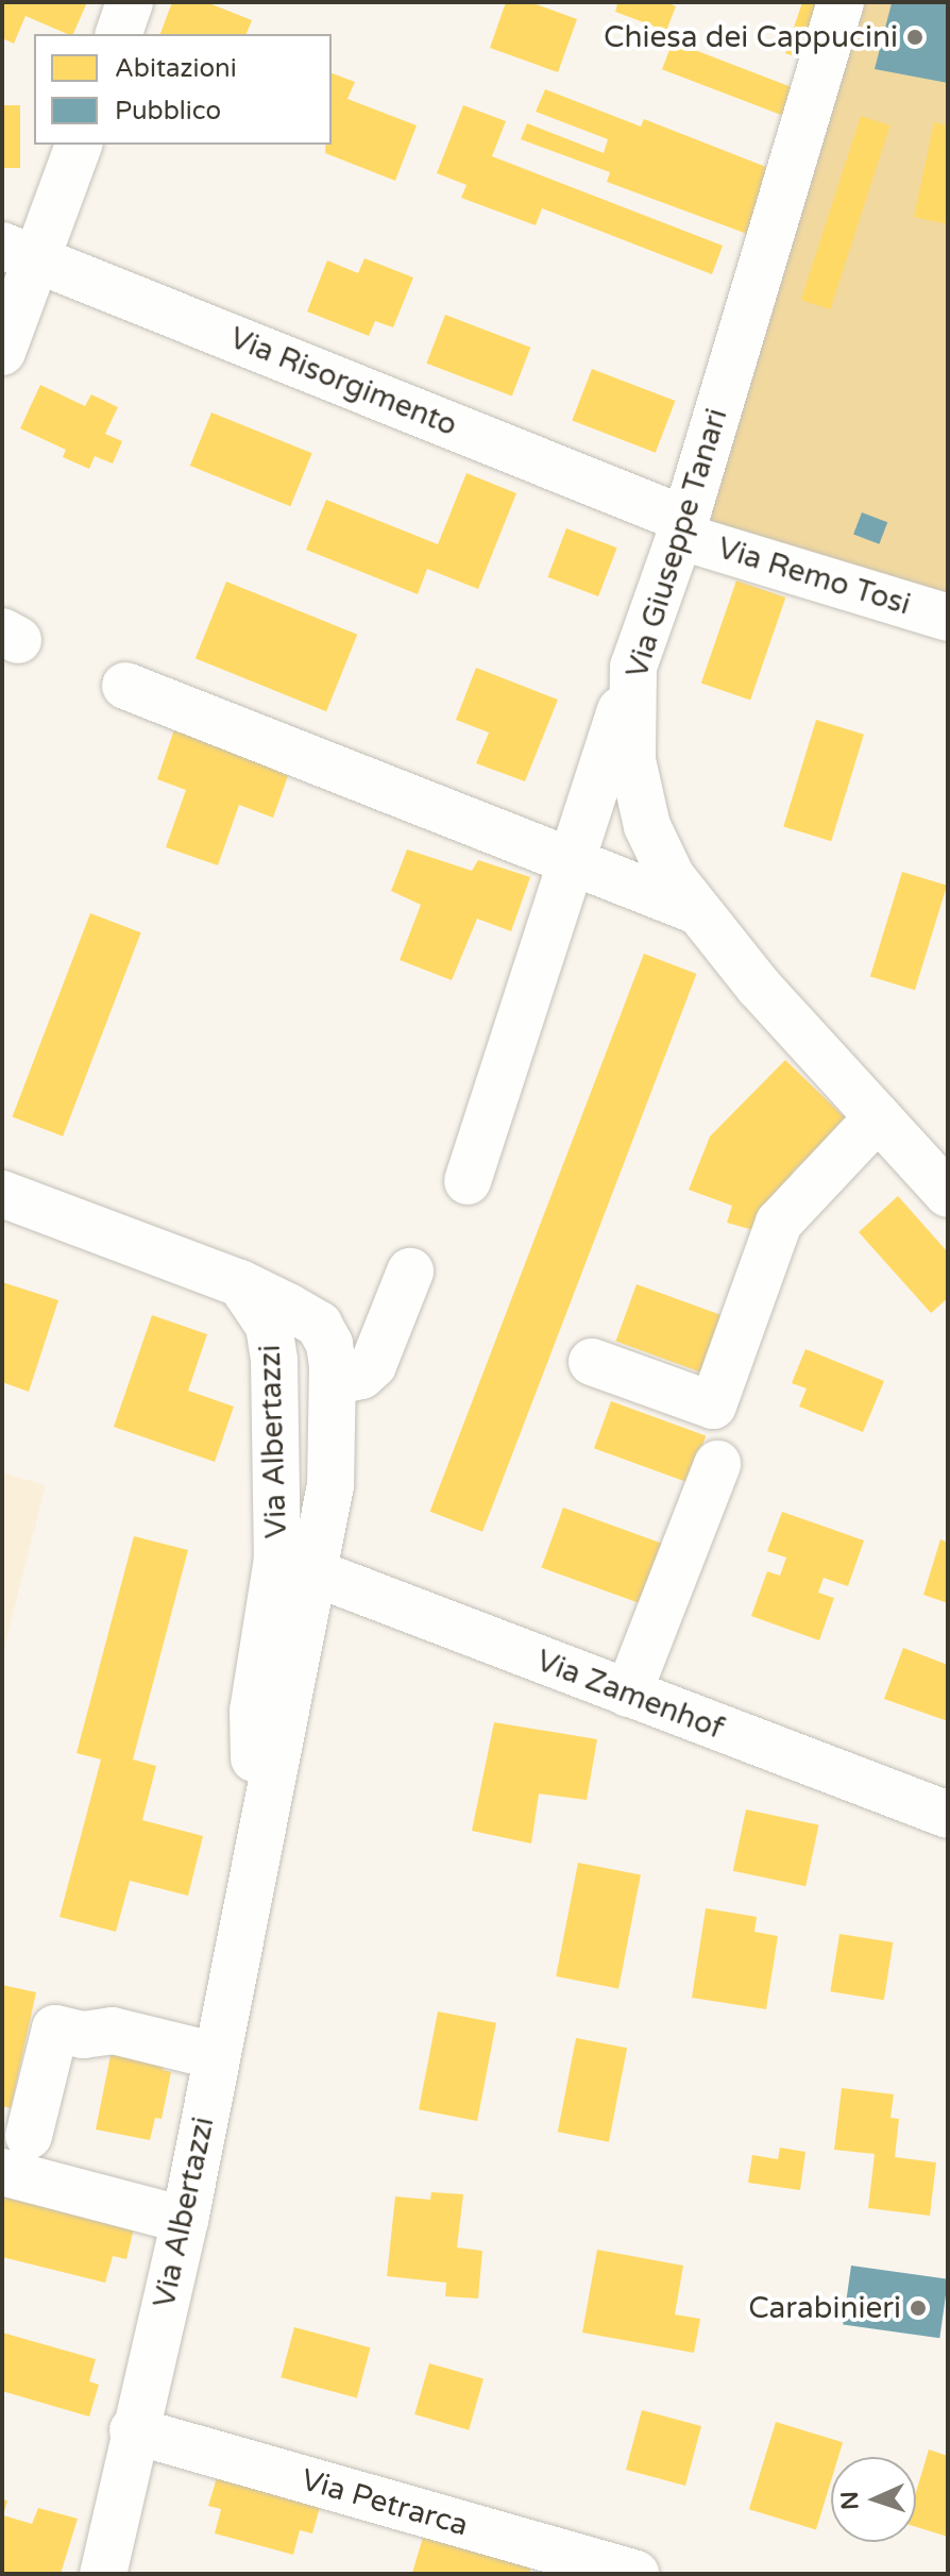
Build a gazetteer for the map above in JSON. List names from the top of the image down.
{
  "streets": {
    "street": [
      "Via Risorgimento",
      "Via Giuseppe Tanari",
      "Via Remo Tosi",
      "Via Albertazzi",
      "Via Zamenhof",
      "Via Petrarca"
    ]
  },
  "crossings": [
    ["Via Risorgimento", "Via Giuseppe Tanari"],
    ["Via Risorgimento", "Via Remo Tosi"],
    ["Via Giuseppe Tanari", "Via Remo Tosi"],
    ["Via Albertazzi", "Via Zamenhof"],
    ["Via Albertazzi", "Via Petrarca"]
  ],
  "places": ["Chiesa dei Cappucini", "Carabinieri"],
  "legend": ["Abitazioni", "Pubblico"],
  "north": "left"
}
